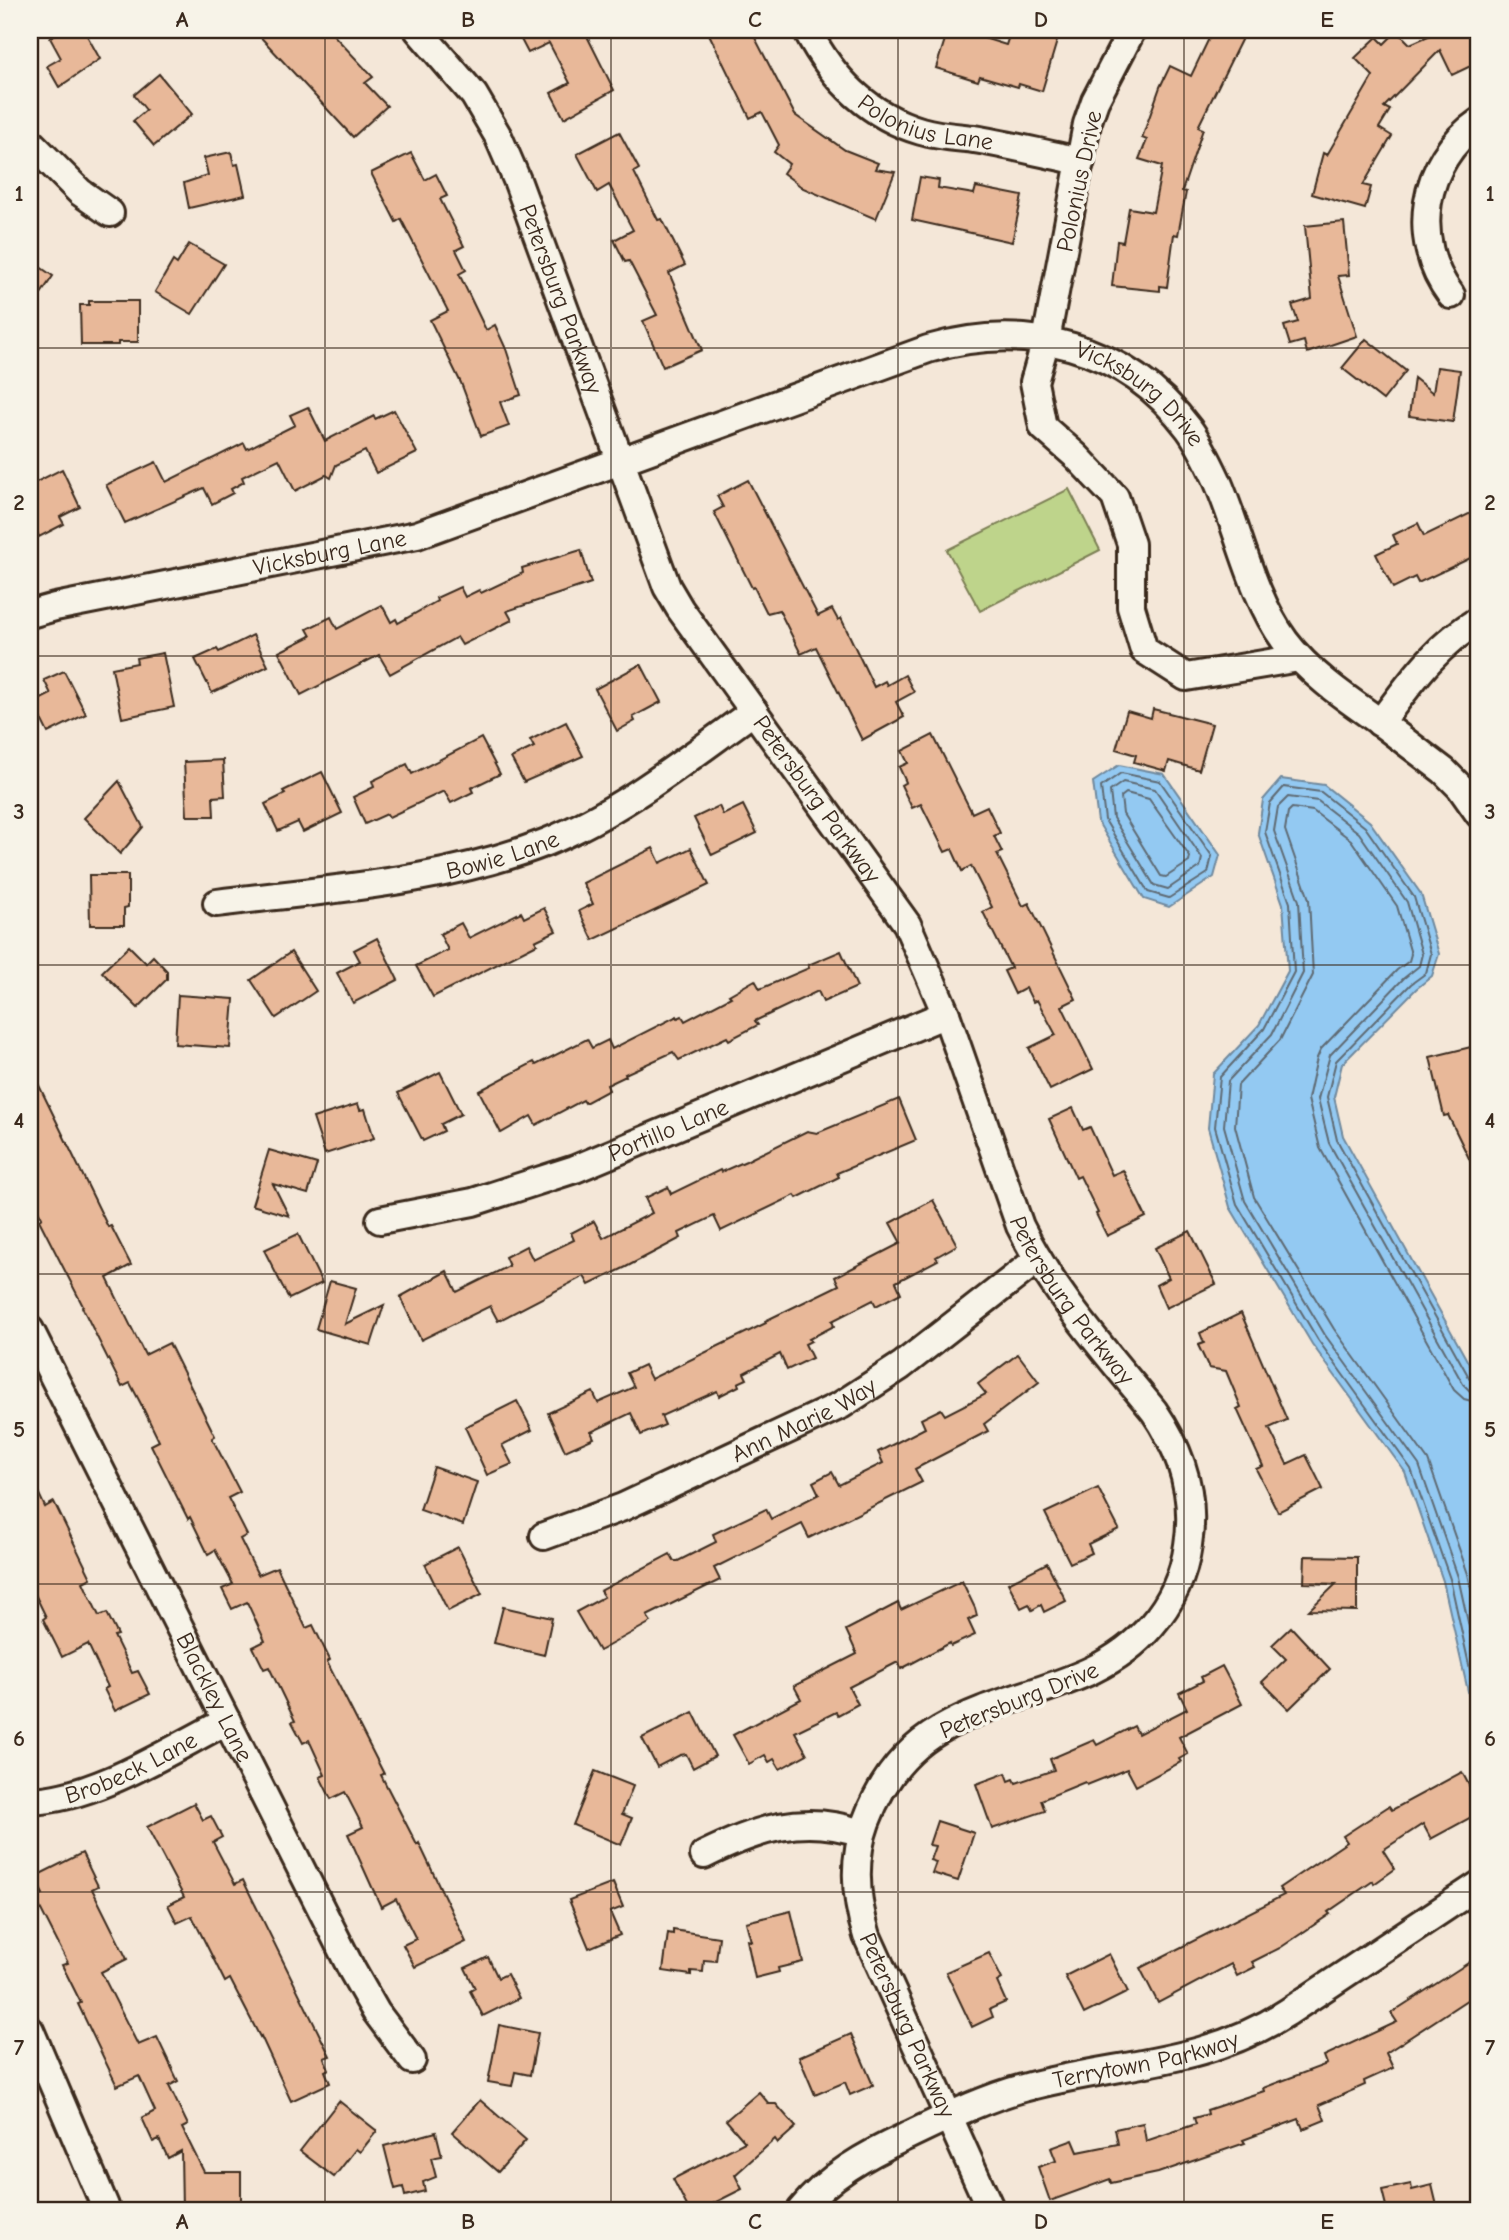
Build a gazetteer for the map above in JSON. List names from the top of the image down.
{
  "streets": {
    "street": [
      "Polonius Lane",
      "Polonius Drive",
      "Petersburg Parkway",
      "Vicksburg Drive",
      "Vicksburg Lane",
      "Bowie Lane",
      "Portillo Lane",
      "Ann Marie Way",
      "Blackley Lane",
      "Petersburg Drive",
      "Brobeck Lane",
      "Terrytown Parkway"
    ]
  },
  "crossings": [
    ["Polonius Lane", "Polonius Drive"],
    ["Polonius Drive", "Vicksburg Drive"],
    ["Petersburg Parkway", "Vicksburg Drive"],
    ["Petersburg Parkway", "Vicksburg Lane"],
    ["Petersburg Parkway", "Bowie Lane"],
    ["Petersburg Parkway", "Portillo Lane"],
    ["Petersburg Parkway", "Ann Marie Way"],
    ["Petersburg Parkway", "Petersburg Drive"],
    ["Petersburg Parkway", "Terrytown Parkway"],
    ["Vicksburg Drive", "Vicksburg Lane"],
    ["Blackley Lane", "Brobeck Lane"]
  ],
  "grid": {
    "columns": [
      "A",
      "B",
      "C",
      "D",
      "E"
    ],
    "rows": [
      "1",
      "2",
      "3",
      "4",
      "5",
      "6",
      "7"
    ]
  }
}
